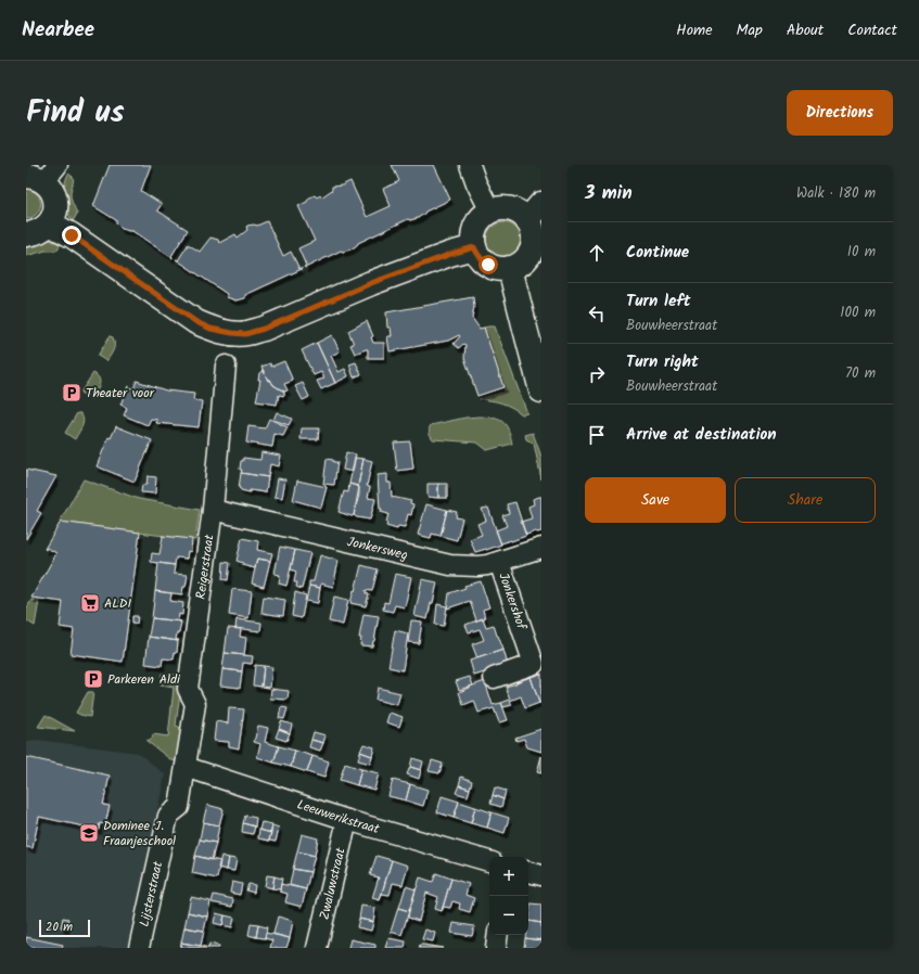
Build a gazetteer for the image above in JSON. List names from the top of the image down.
{
  "streets": {
    "street": [
      "Jonkersweg",
      "Reigerstraat",
      "Jonkershof",
      "Leeuwerikstraat",
      "Zwaluwstraat",
      "Lijsterstraat"
    ]
  },
  "crossings": [
    ["Jonkersweg", "Reigerstraat"],
    ["Jonkersweg", "Jonkershof"],
    ["Reigerstraat", "Leeuwerikstraat"],
    ["Reigerstraat", "Lijsterstraat"],
    ["Leeuwerikstraat", "Zwaluwstraat"],
    ["Leeuwerikstraat", "Lijsterstraat"]
  ],
  "places": {
    "parking": ["Theater voor", "Parkeren Aldi"],
    "supermarket": ["ALDI"],
    "school or university": ["Dominee J. Fraanjeschool"]
  },
  "scale_bar": "20 m",
  "page": {
    "header": "Nearbee",
    "nav": [
      "Home",
      "Map",
      "About",
      "Contact"
    ],
    "title": "Find us",
    "buttons": [
      "Directions",
      ["Save", "Share"]
    ],
    "heading": ["3 min", "Walk · 180 m"],
    "list": [
      ["Continue", "10 m"],
      ["Turn left", "Bouwheerstraat", "100 m"],
      ["Turn right", "Bouwheerstraat", "70 m"],
      "Arrive at destination"
    ],
    "map_buttons": ["+", "−"],
    "scale": "20 m"
  }
}
